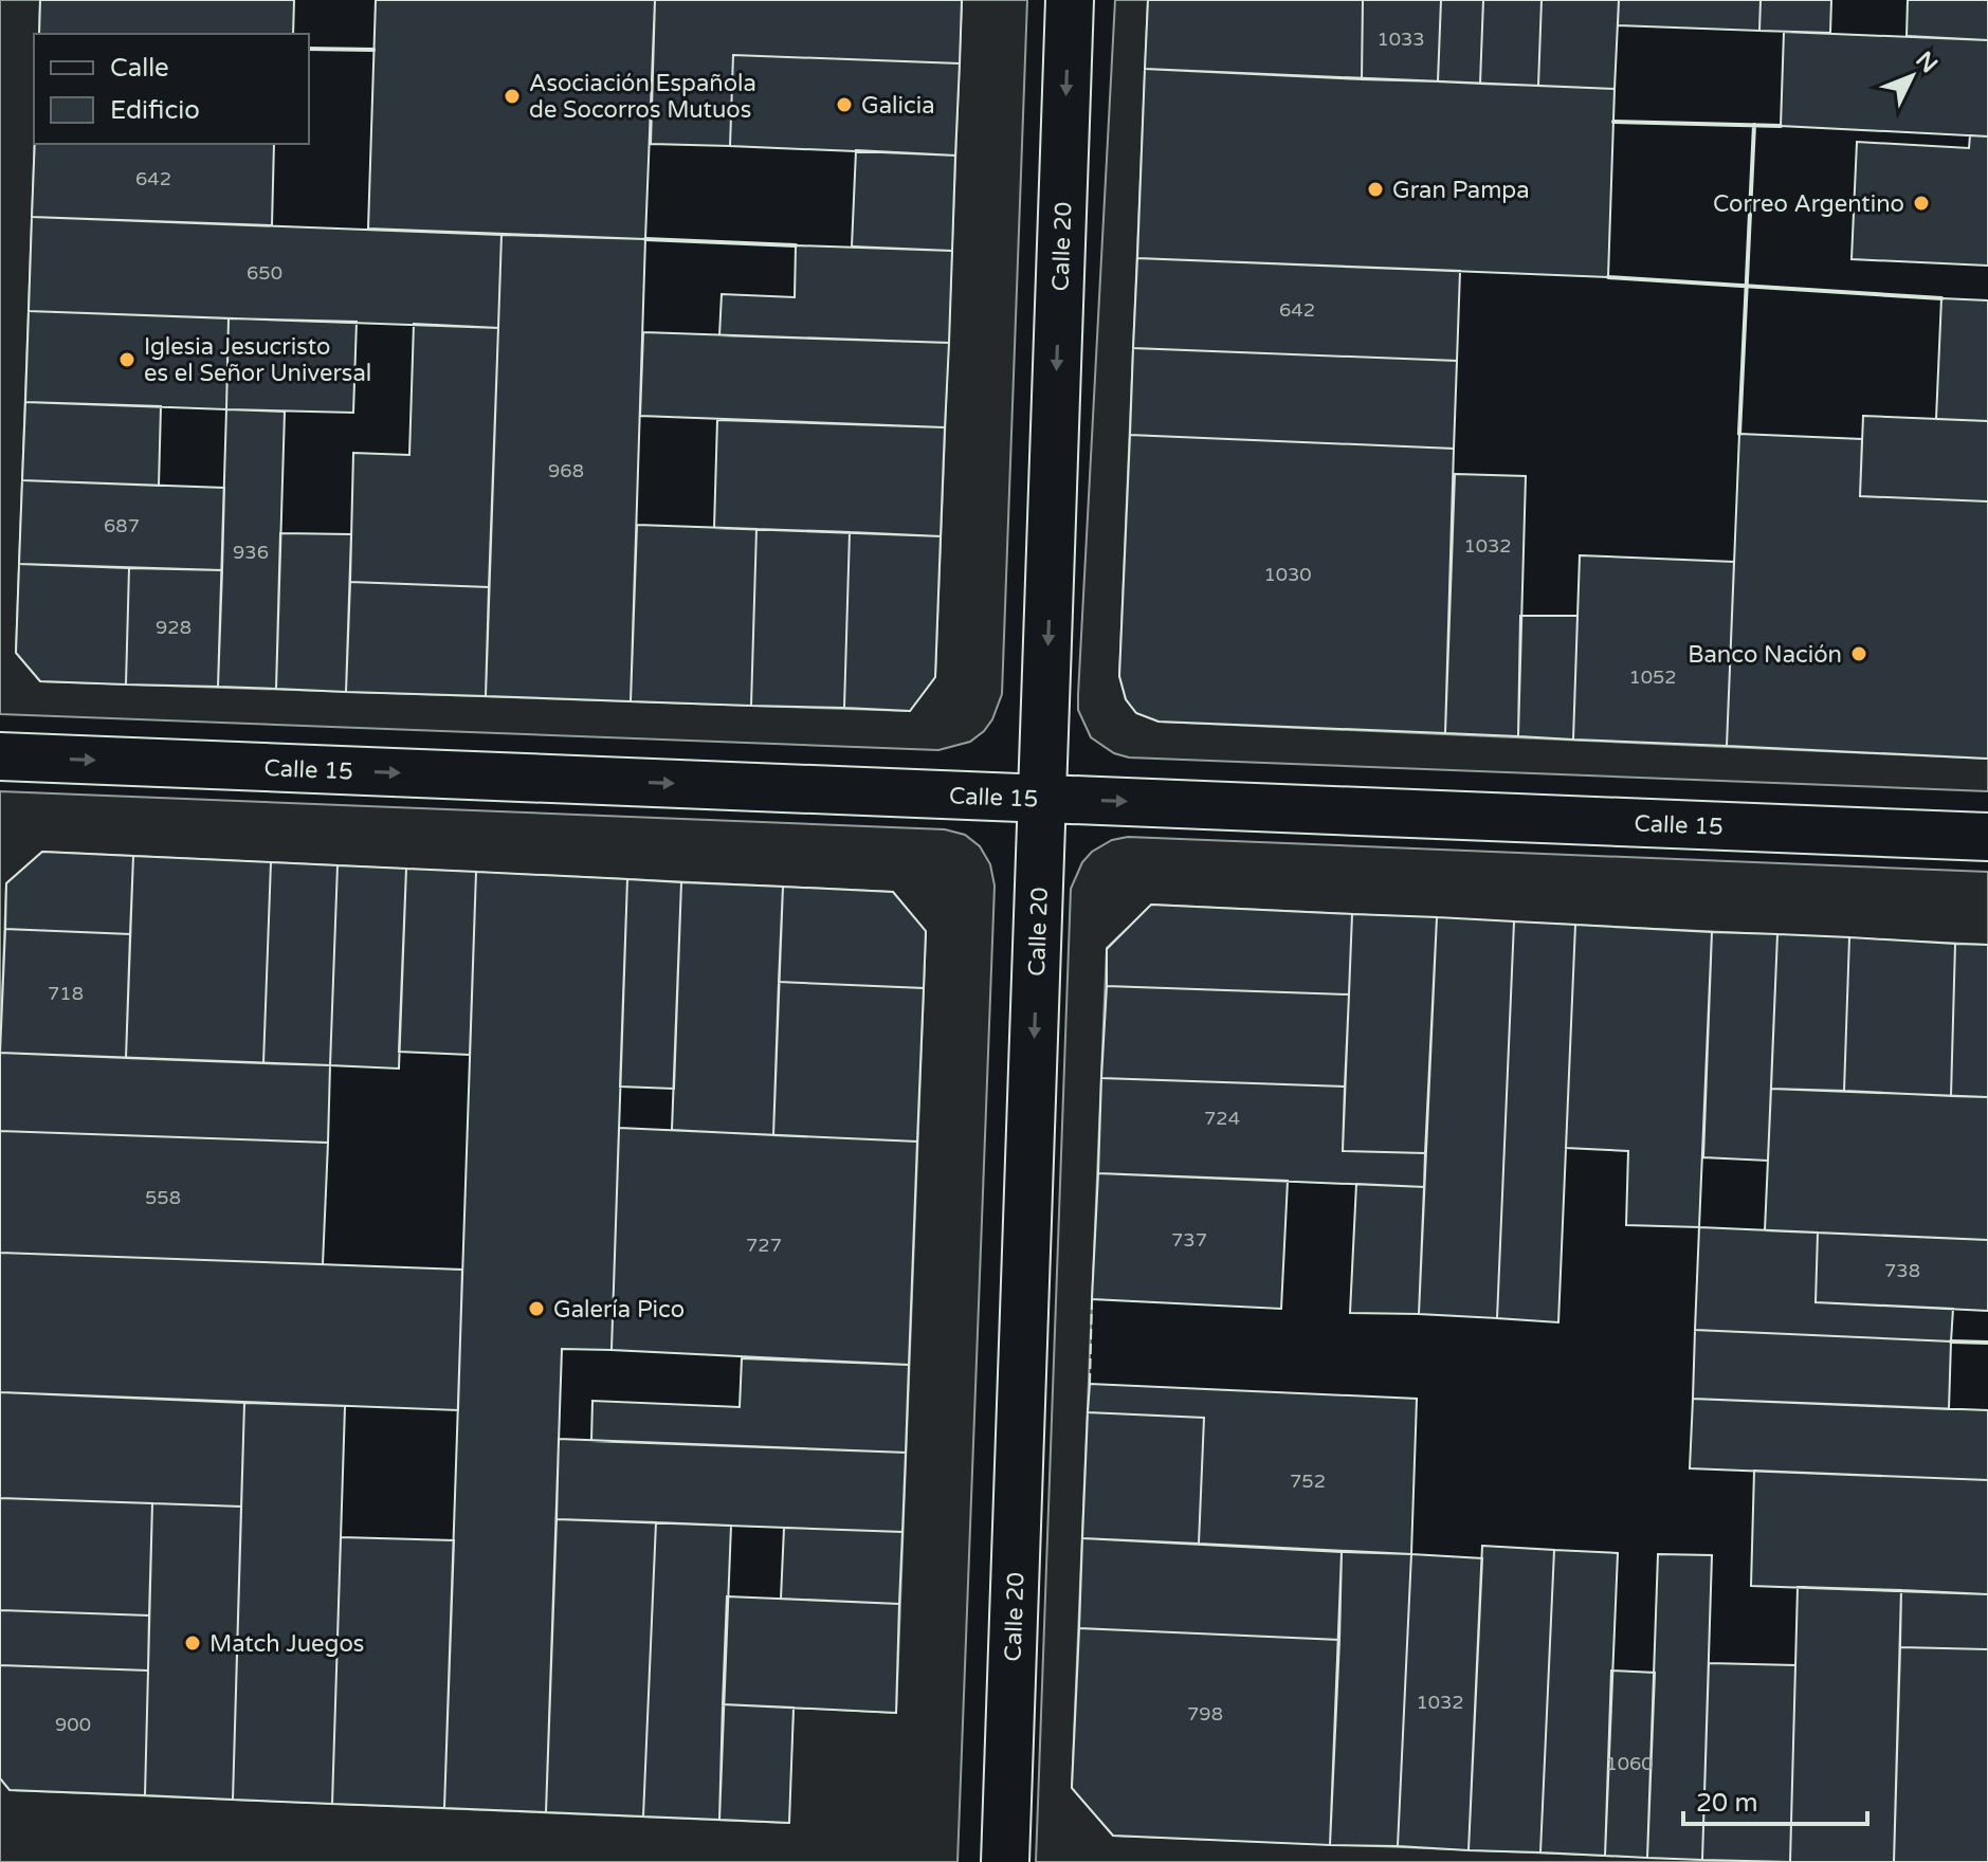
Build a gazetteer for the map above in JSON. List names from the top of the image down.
{
  "streets": {
    "street": ["Calle 20", "Calle 15"]
  },
  "crossings": [
    ["Calle 20", "Calle 15"]
  ],
  "one_way": ["Calle 20", "Calle 15"],
  "places": [
    "Asociación Española de Socorros Mutuos",
    "Galicia",
    "Gran Pampa",
    "Correo Argentino",
    "Iglesia Jesucristo es el Señor Universal",
    "Banco Nación",
    "Galería Pico",
    "Match Juegos"
  ],
  "house_numbers": [
    "1033",
    "642",
    "650",
    "642",
    "968",
    "687",
    "1032",
    "936",
    "1030",
    "928",
    "1052",
    "718",
    "724",
    "558",
    "737",
    "727",
    "738",
    "752",
    "1032",
    "798",
    "900",
    "1060"
  ],
  "legend": ["Calle", "Edificio"],
  "scale_bar": "20 m",
  "north": "top right"
}
